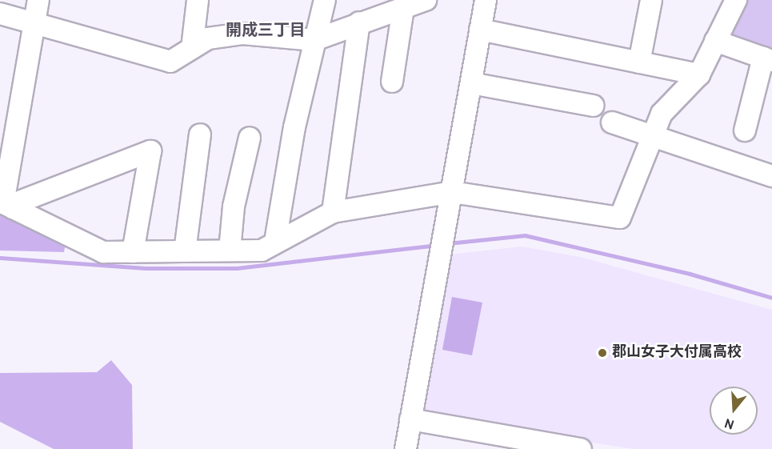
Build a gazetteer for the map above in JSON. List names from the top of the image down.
{
  "districts": ["開成三丁目"],
  "places": ["郡山女子大付属高校"],
  "north": "bottom"
}
